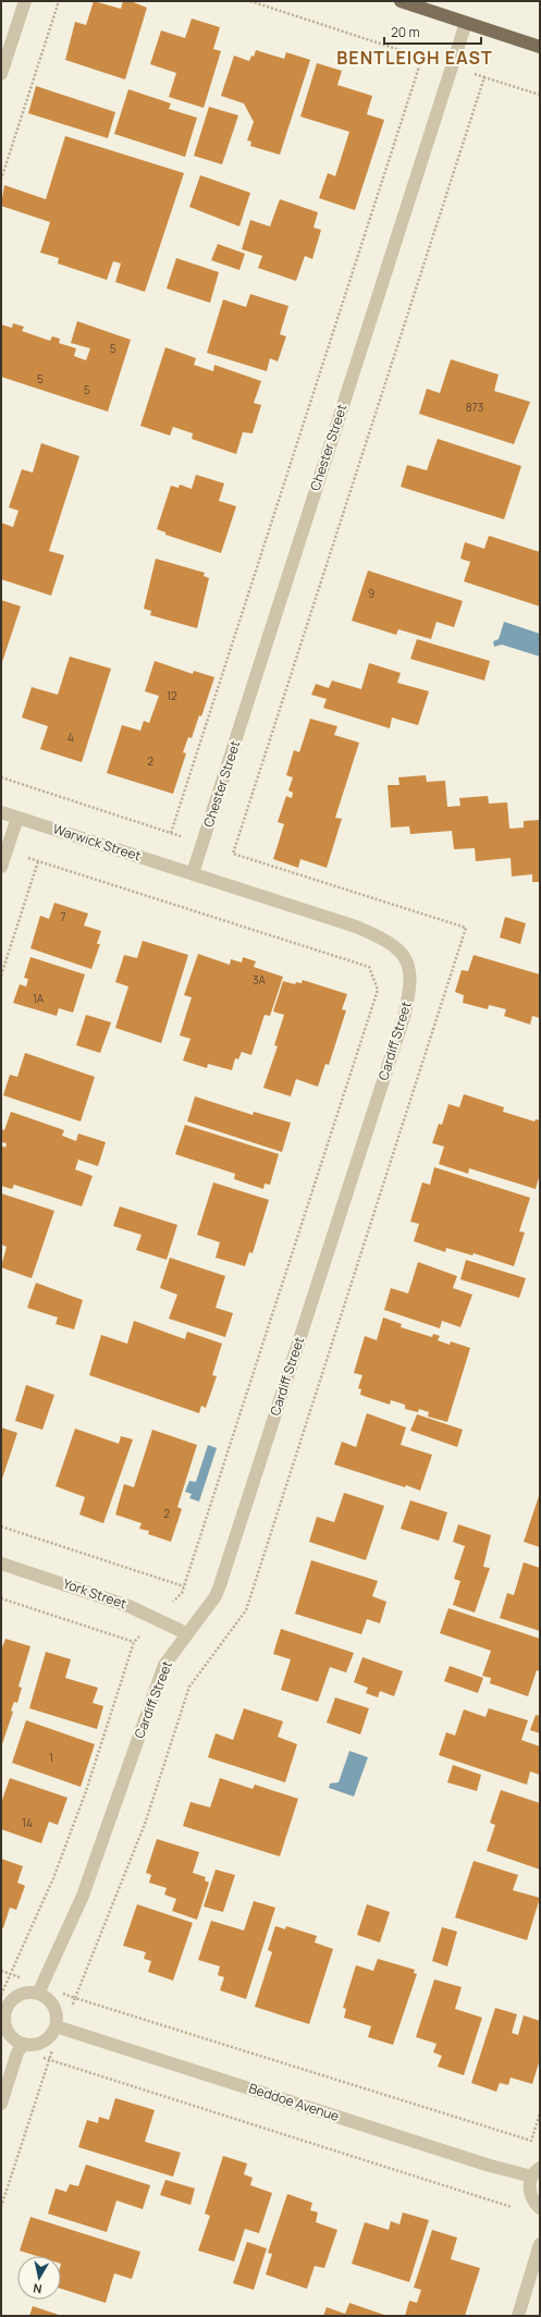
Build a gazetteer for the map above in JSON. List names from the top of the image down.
{
  "streets": {
    "street": [
      "Chester Street",
      "Warwick Street",
      "Cardiff Street",
      "York Street",
      "Beddoe Avenue"
    ]
  },
  "crossings": [
    ["Chester Street", "Warwick Street"],
    ["Chester Street", "Cardiff Street"],
    ["Warwick Street", "Cardiff Street"],
    ["Cardiff Street", "York Street"],
    ["Cardiff Street", "Beddoe Avenue"]
  ],
  "districts": ["BENTLEIGH EAST"],
  "house_numbers": [
    "5",
    "5",
    "5",
    "873",
    "9",
    "12",
    "4",
    "2",
    "7",
    "3A",
    "1A",
    "2",
    "1",
    "14"
  ],
  "scale_bar": "20 m",
  "north": "bottom"
}
